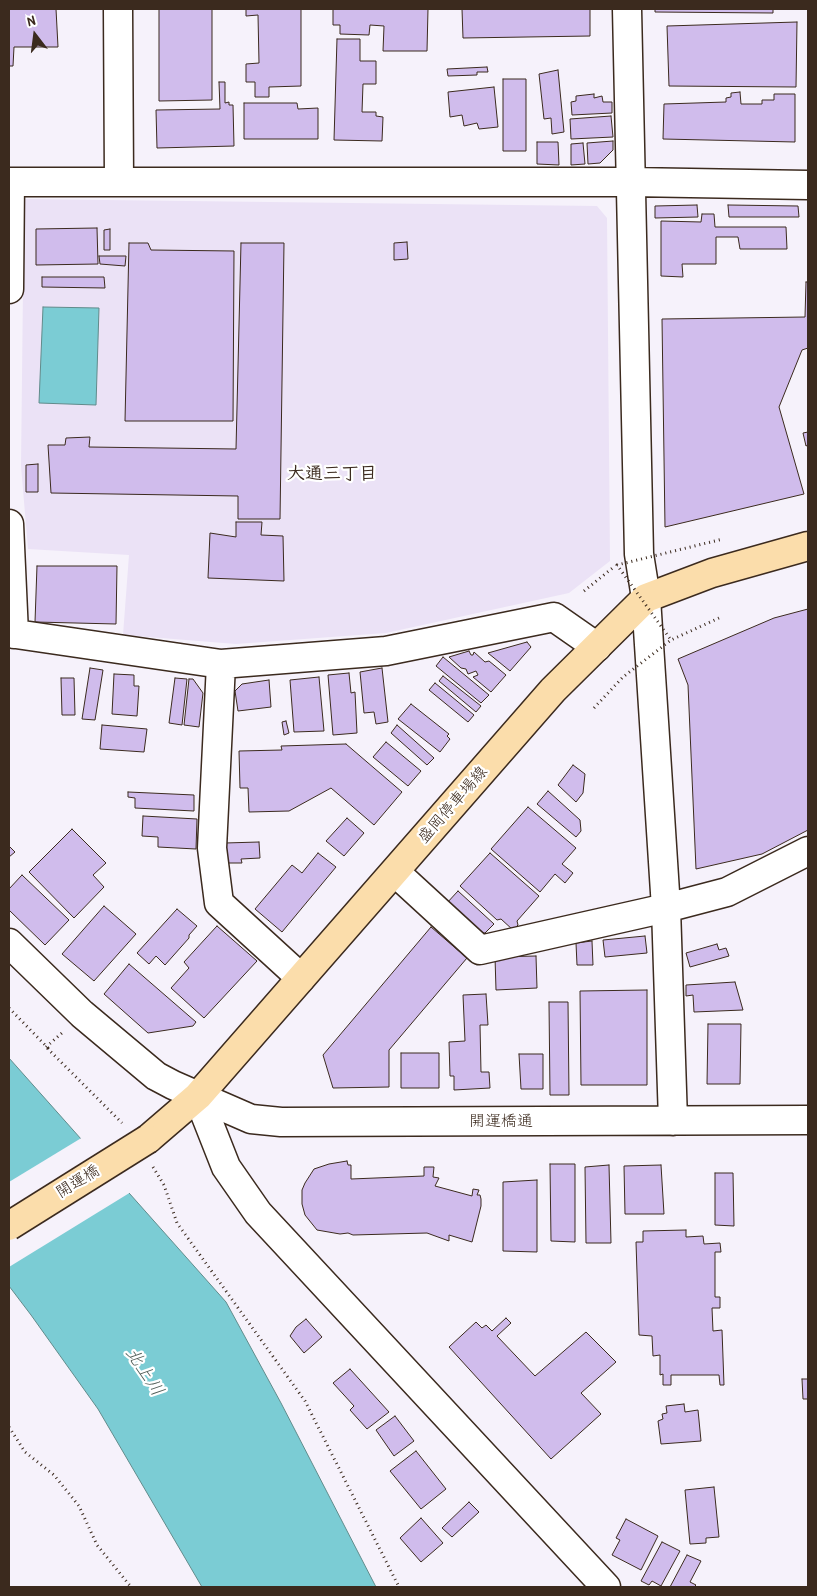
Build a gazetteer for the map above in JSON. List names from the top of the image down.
{
  "streets": {
    "main road": ["盛岡停車場線", "開運橋"],
    "street": ["開運橋通"]
  },
  "crossings": [
    ["盛岡停車場線", "開運橋通"],
    ["盛岡停車場線", "開運橋"]
  ],
  "districts": ["大通三丁目"],
  "water": ["北上川"],
  "north": "top"
}
